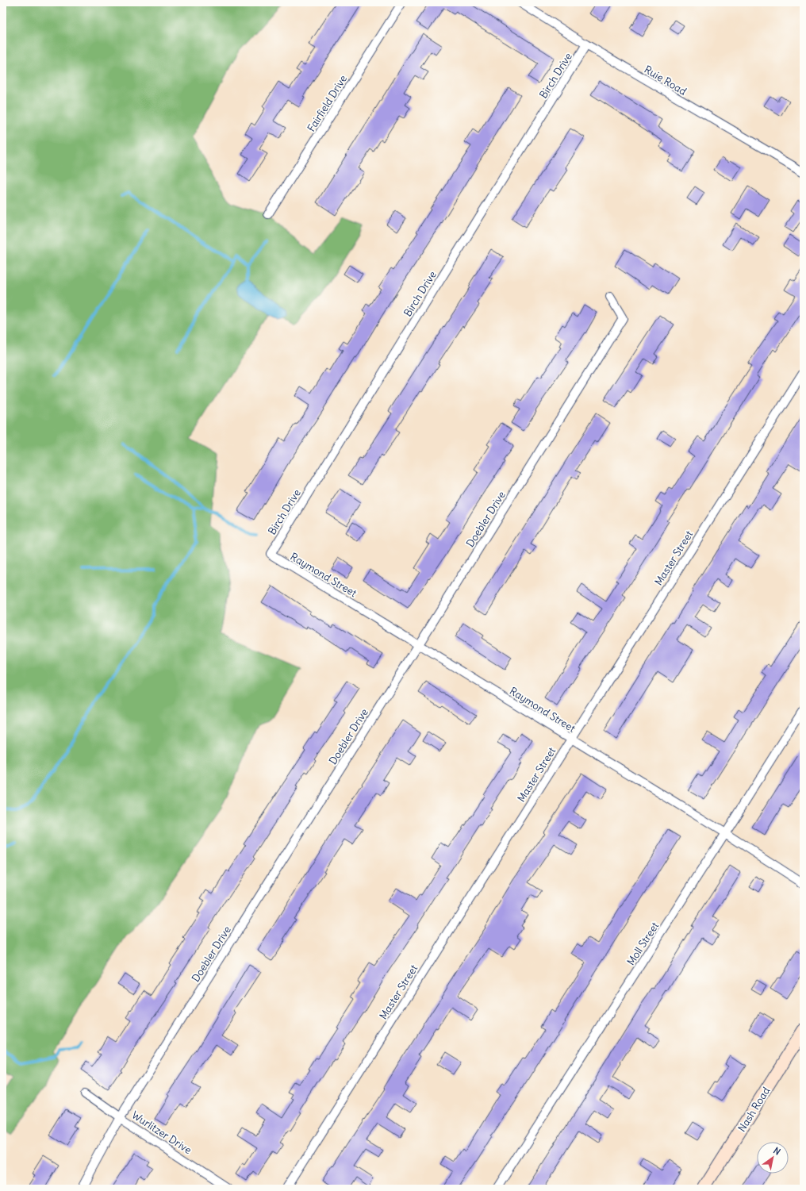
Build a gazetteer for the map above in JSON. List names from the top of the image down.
{
  "streets": {
    "main road": ["Nash Road"],
    "street": [
      "Birch Drive",
      "Ruie Road",
      "Fairfield Drive",
      "Doebler Drive",
      "Master Street",
      "Raymond Street",
      "Moll Street",
      "Wurlitzer Drive"
    ]
  },
  "crossings": [
    ["Birch Drive", "Ruie Road"],
    ["Birch Drive", "Raymond Street"],
    ["Doebler Drive", "Raymond Street"],
    ["Doebler Drive", "Wurlitzer Drive"],
    ["Master Street", "Raymond Street"],
    ["Raymond Street", "Moll Street"]
  ],
  "north": "top right"
}
